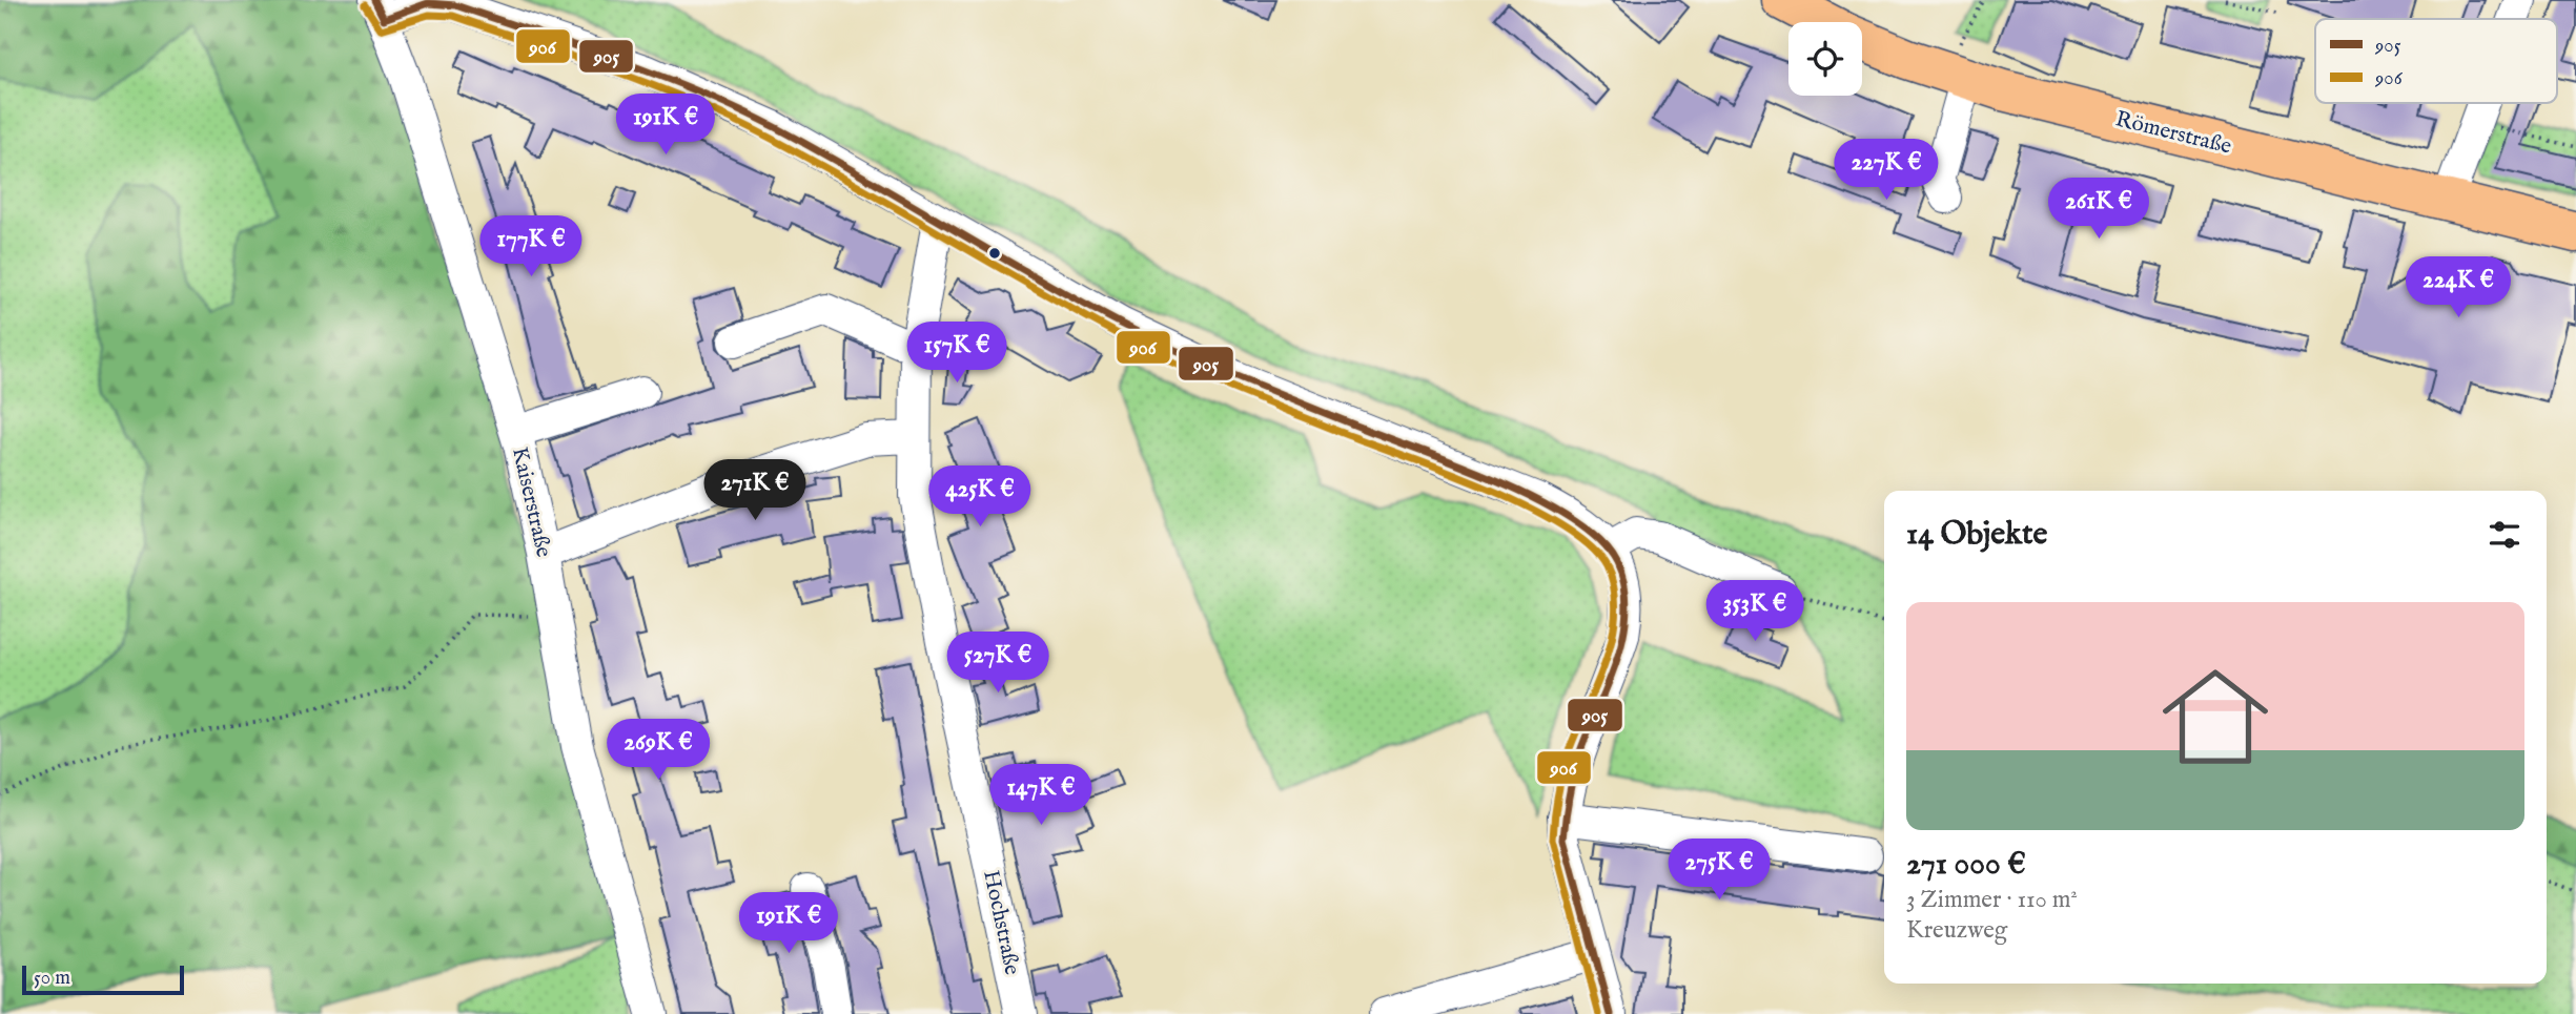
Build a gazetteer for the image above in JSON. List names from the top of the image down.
{
  "streets": {
    "main road": ["Römerstraße"],
    "street": ["Kaiserstraße", "Hochstraße"]
  },
  "lines": ["transit line 905", "transit line 906"],
  "legend": ["905", "906"],
  "scale_bar": "50 m",
  "page": {
    "price": [
      "191K €",
      "227K €",
      "261K €",
      "177K €",
      "224K €",
      "157K €",
      "271K €",
      "425K €",
      "353K €",
      "527K €",
      "269K €",
      "147K €",
      "275K €",
      "191K €"
    ],
    "heading": "14 Objekte",
    "list": [
      {
        "name": "271 000 €",
        "note": "3 Zimmer · 110 m² · Kreuzweg"
      }
    ],
    "scale": "50 m"
  }
}
